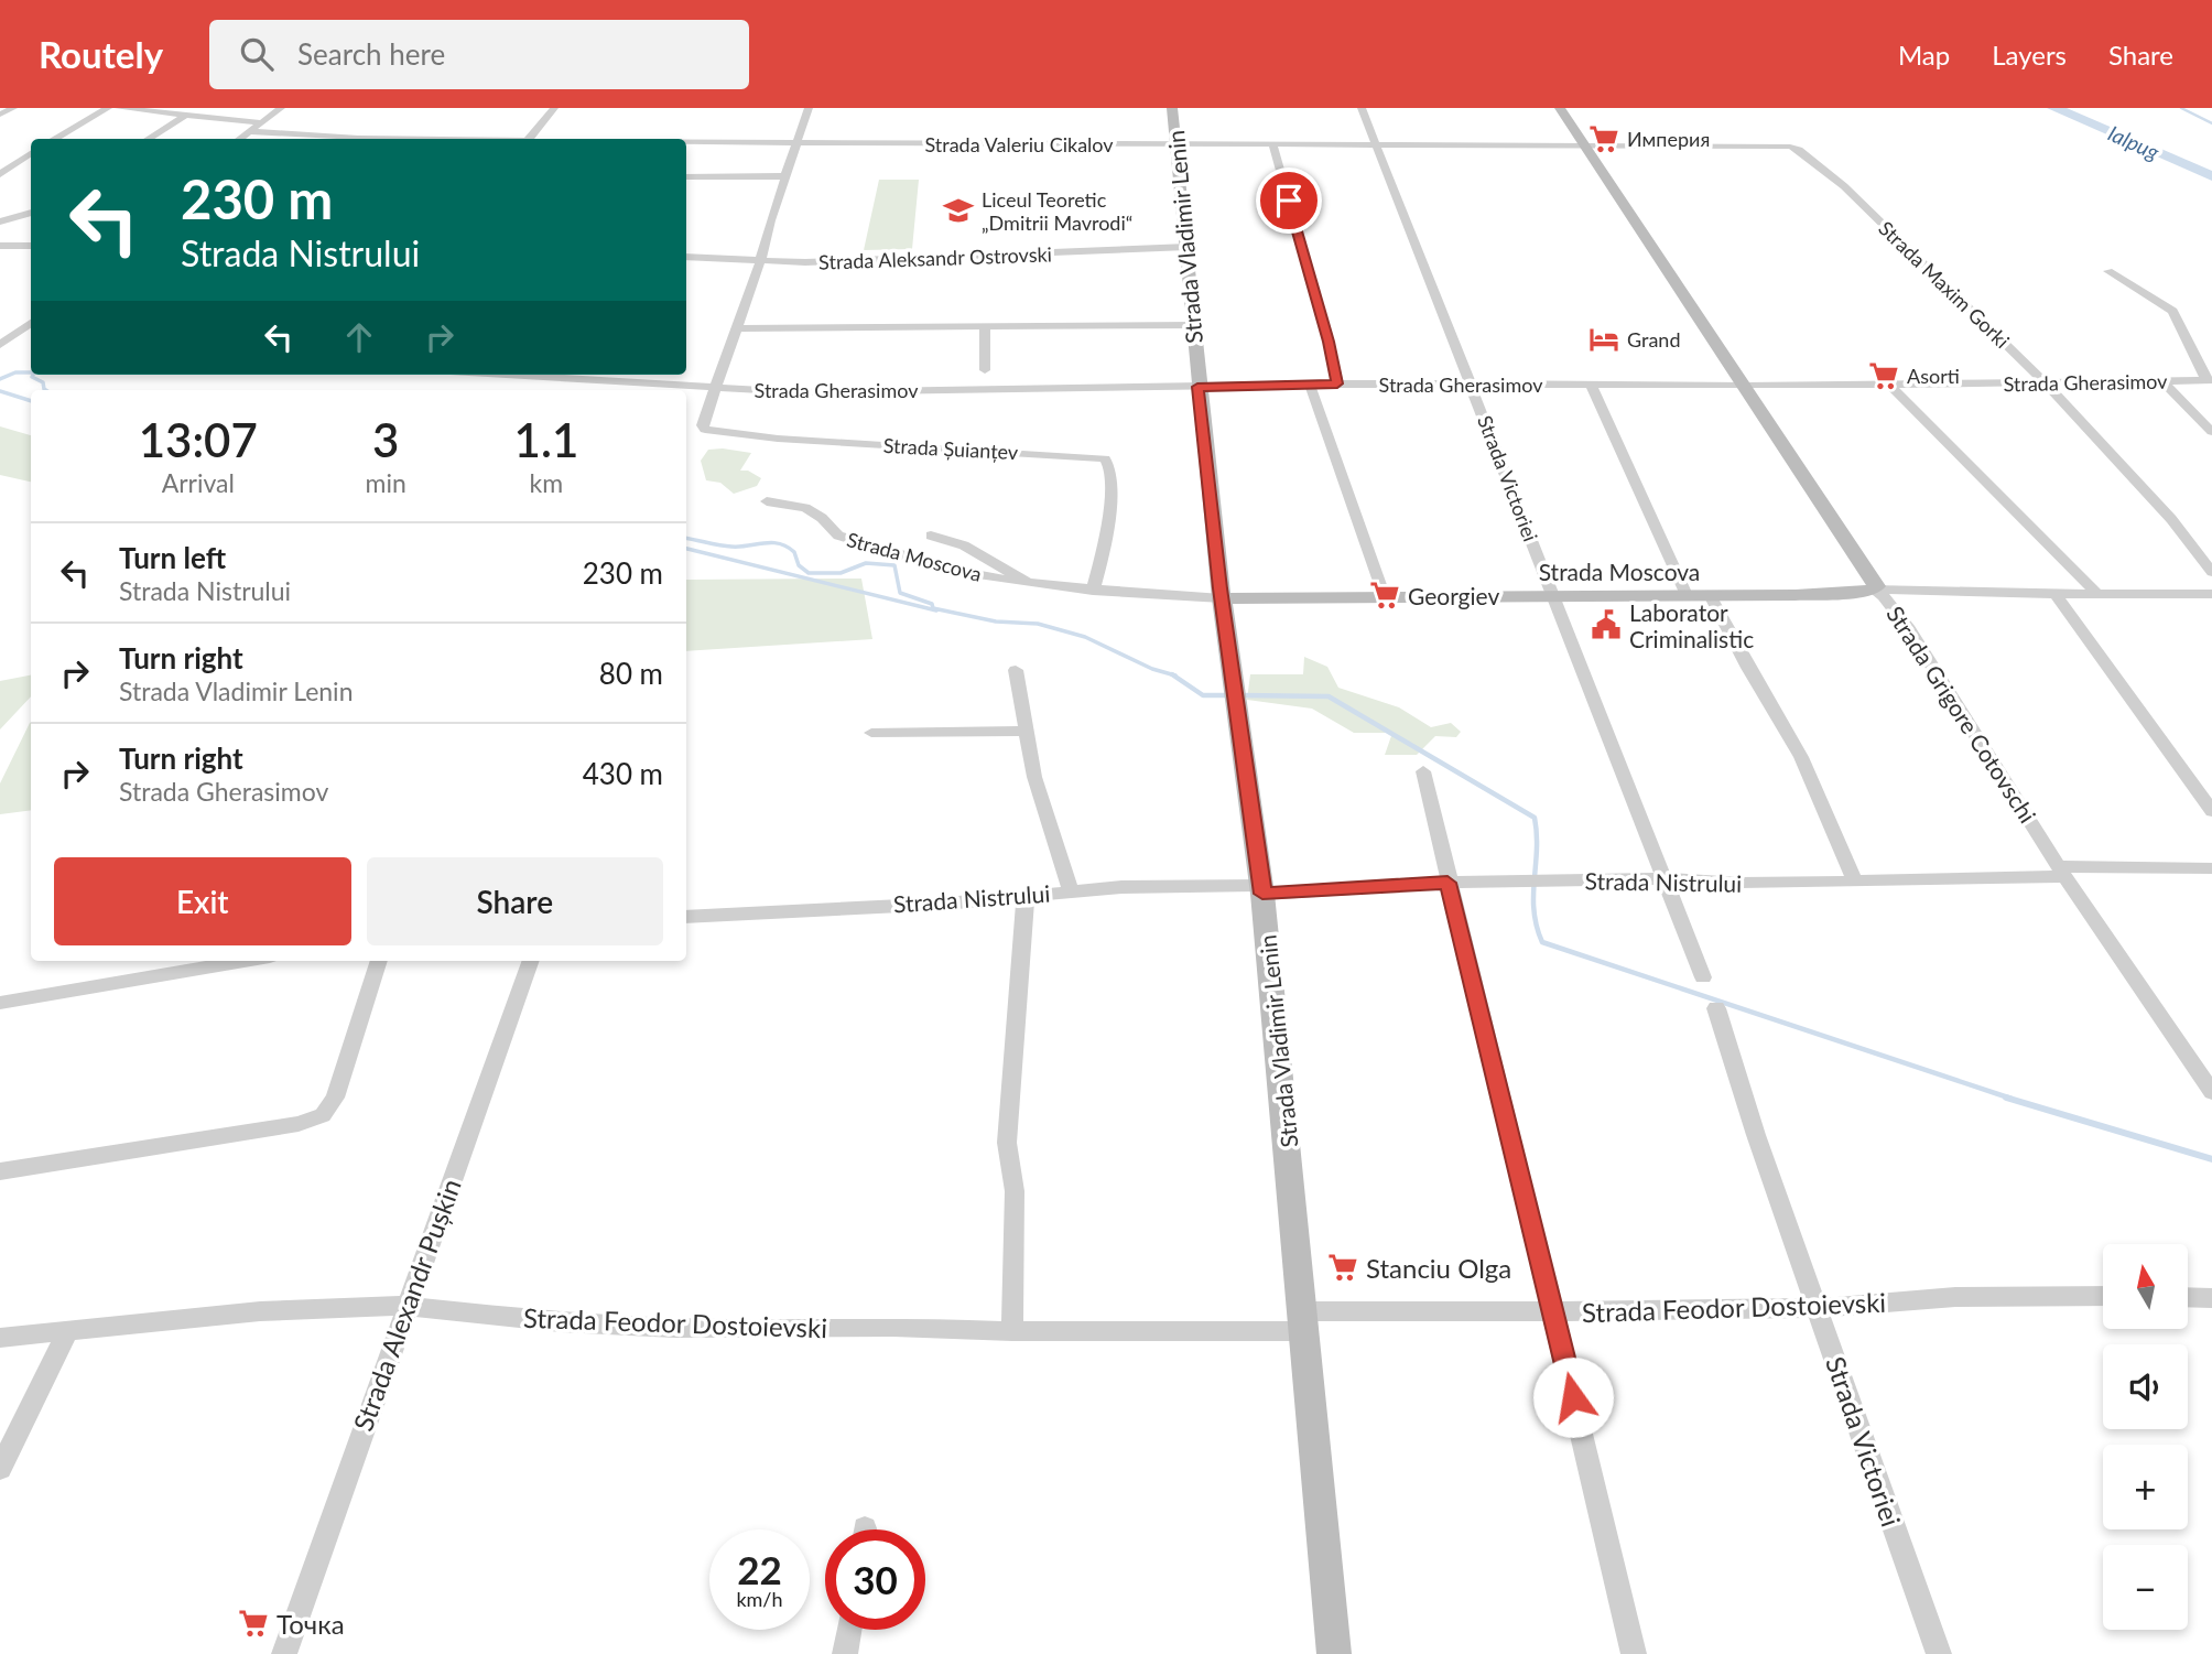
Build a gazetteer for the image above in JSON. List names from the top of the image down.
{
  "streets": {
    "main road": ["Strada Vladimir Lenin", "Strada Moscova", "Strada Grigore Cotovschi"],
    "street": [
      "Strada Valeriu Cikalov",
      "Strada Aleksandr Ostrovski",
      "Strada Maxim Gorki",
      "Strada Gherasimov",
      "Strada Șuianțev",
      "Strada Victoriei",
      "Strada Nistrului",
      "Strada Alexandr Pușkin",
      "Strada Feodor Dostoievski"
    ]
  },
  "crossings": [
    ["Strada Valeriu Cikalov", "Strada Vladimir Lenin"],
    ["Strada Valeriu Cikalov", "Strada Maxim Gorki"],
    ["Strada Valeriu Cikalov", "Strada Victoriei"],
    ["Strada Valeriu Cikalov", "Strada Grigore Cotovschi"],
    ["Strada Vladimir Lenin", "Strada Aleksandr Ostrovski"],
    ["Strada Vladimir Lenin", "Strada Gherasimov"],
    ["Strada Vladimir Lenin", "Strada Moscova"],
    ["Strada Vladimir Lenin", "Strada Nistrului"],
    ["Strada Vladimir Lenin", "Strada Feodor Dostoievski"],
    ["Strada Maxim Gorki", "Strada Gherasimov"],
    ["Strada Gherasimov", "Strada Șuianțev"],
    ["Strada Gherasimov", "Strada Victoriei"],
    ["Strada Gherasimov", "Strada Grigore Cotovschi"],
    ["Strada Șuianțev", "Strada Moscova"],
    ["Strada Victoriei", "Strada Moscova"],
    ["Strada Victoriei", "Strada Nistrului"],
    ["Strada Victoriei", "Strada Feodor Dostoievski"],
    ["Strada Moscova", "Strada Grigore Cotovschi"],
    ["Strada Grigore Cotovschi", "Strada Nistrului"],
    ["Strada Alexandr Pușkin", "Strada Feodor Dostoievski"]
  ],
  "water": ["Ialpug"],
  "places": {
    "supermarket": [
      "Империя",
      "Asorti",
      "Georgiev",
      "Stanciu Olga",
      "Точка"
    ],
    "school or university": ["Liceul Teoretic „Dmitrii Mavrodi“"],
    "hotel": ["Grand"],
    "public building": ["Laborator Criminalistic"]
  },
  "north": "top",
  "page": {
    "header": "Routely",
    "search": "Search here",
    "nav": ["Map", "Layers", "Share"],
    "turn": ["230 m", "Strada Nistrului"],
    "eta": [
      "13:07",
      "Arrival",
      "3",
      "min",
      "1.1",
      "km"
    ],
    "list": [
      {
        "name": "Turn left",
        "note": "Strada Nistrului",
        "value": "230 m"
      },
      {
        "name": "Turn right",
        "note": "Strada Vladimir Lenin",
        "value": "80 m"
      },
      {
        "name": "Turn right",
        "note": "Strada Gherasimov",
        "value": "430 m"
      }
    ],
    "buttons": ["Exit", "Share"],
    "map_buttons": ["+", "−"],
    "speed": "22 km/h",
    "limit": "30"
  }
}
